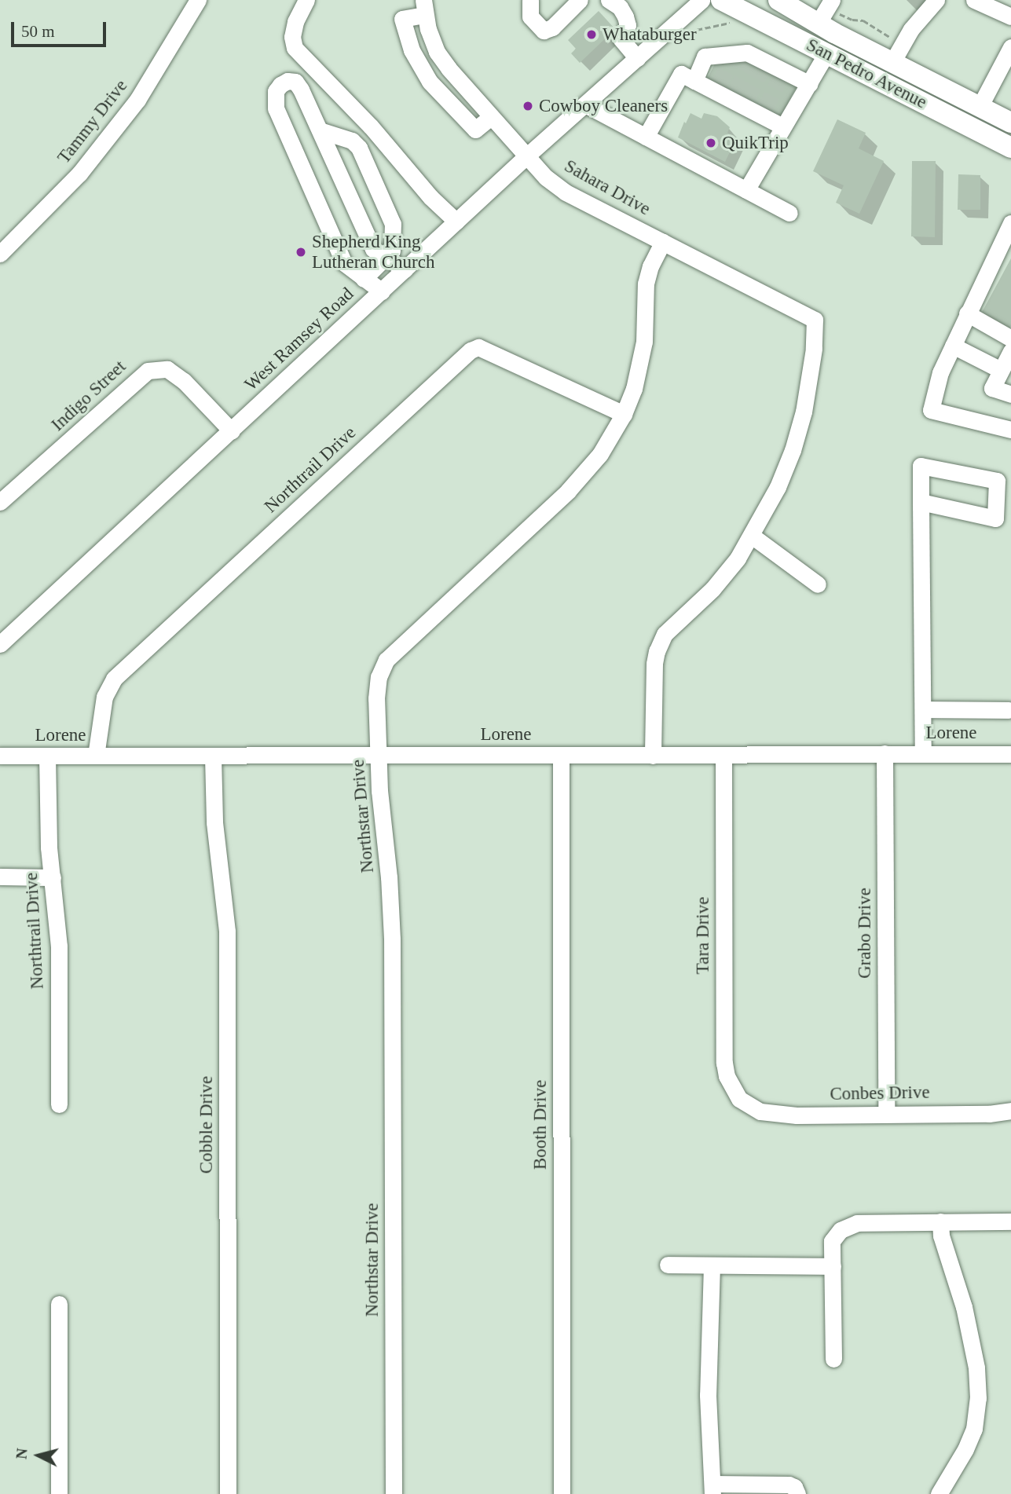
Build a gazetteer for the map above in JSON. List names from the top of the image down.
{
  "streets": {
    "main road": ["San Pedro Avenue"],
    "street": [
      "Tammy Drive",
      "Sahara Drive",
      "West Ramsey Road",
      "Indigo Street",
      "Northtrail Drive",
      "Lorene",
      "Northstar Drive",
      "Grabo Drive",
      "Tara Drive",
      "Conbes Drive",
      "Cobble Drive",
      "Booth Drive"
    ]
  },
  "crossings": [
    ["Sahara Drive", "West Ramsey Road"],
    ["Sahara Drive", "Northstar Drive"],
    ["West Ramsey Road", "Indigo Street"],
    ["Northtrail Drive", "Lorene"],
    ["Northtrail Drive", "Northstar Drive"],
    ["Lorene", "Northstar Drive"],
    ["Lorene", "Grabo Drive"],
    ["Lorene", "Tara Drive"],
    ["Lorene", "Cobble Drive"],
    ["Lorene", "Booth Drive"],
    ["Grabo Drive", "Conbes Drive"],
    ["Tara Drive", "Conbes Drive"]
  ],
  "places": [
    "Whataburger",
    "Cowboy Cleaners",
    "QuikTrip",
    "Shepherd King Lutheran Church"
  ],
  "scale_bar": "50 m",
  "north": "left"
}
